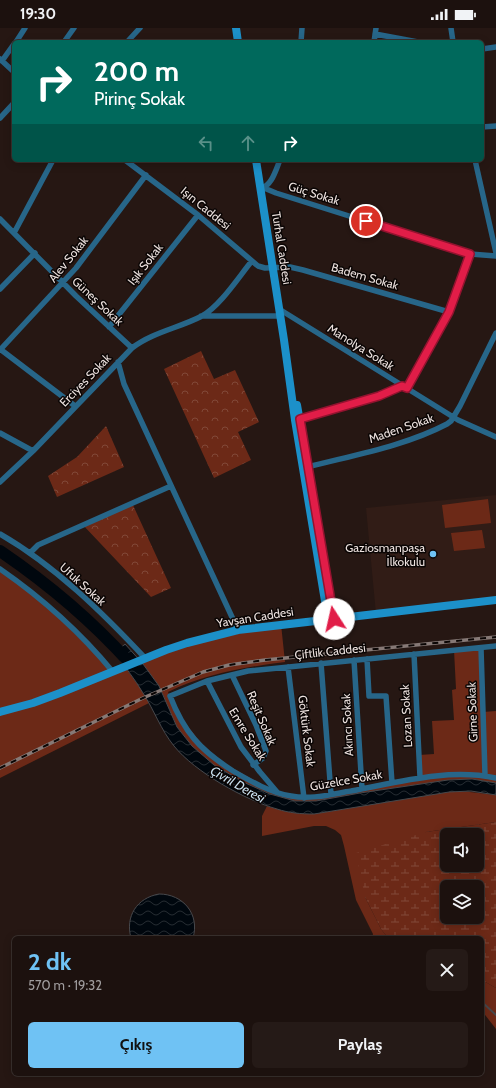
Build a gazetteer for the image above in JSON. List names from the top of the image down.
{
  "streets": {
    "street": [
      "Güç Sokak",
      "Işın Caddesi",
      "Turhal Caddesi",
      "Alev Sokak",
      "Işık Sokak",
      "Badem Sokak",
      "Güneş Sokak",
      "Manolya Sokak",
      "Erciyes Sokak",
      "Maden Sokak",
      "Ufuk Sokak",
      "Yavşan Caddesi",
      "Çiftlik Caddesi",
      "Girne Sokak",
      "Lozan Sokak",
      "Reşit Sokak",
      "Akıncı Sokak",
      "Göktürk Sokak",
      "Emre Sokak",
      "Güzelce Sokak"
    ]
  },
  "crossings": [
    ["Güç Sokak", "Turhal Caddesi"],
    ["Işın Caddesi", "Turhal Caddesi"],
    ["Işın Caddesi", "Alev Sokak"],
    ["Işın Caddesi", "Işık Sokak"],
    ["Işın Caddesi", "Badem Sokak"],
    ["Işın Caddesi", "Erciyes Sokak"],
    ["Turhal Caddesi", "Badem Sokak"],
    ["Turhal Caddesi", "Manolya Sokak"],
    ["Turhal Caddesi", "Erciyes Sokak"],
    ["Turhal Caddesi", "Maden Sokak"],
    ["Turhal Caddesi", "Yavşan Caddesi"],
    ["Alev Sokak", "Güneş Sokak"],
    ["Işık Sokak", "Güneş Sokak"],
    ["Güneş Sokak", "Erciyes Sokak"],
    ["Manolya Sokak", "Erciyes Sokak"],
    ["Manolya Sokak", "Maden Sokak"],
    ["Ufuk Sokak", "Yavşan Caddesi"],
    ["Çiftlik Caddesi", "Girne Sokak"],
    ["Çiftlik Caddesi", "Lozan Sokak"],
    ["Çiftlik Caddesi", "Reşit Sokak"],
    ["Çiftlik Caddesi", "Akıncı Sokak"],
    ["Çiftlik Caddesi", "Göktürk Sokak"],
    ["Çiftlik Caddesi", "Emre Sokak"],
    ["Çiftlik Caddesi", "Güzelce Sokak"],
    ["Girne Sokak", "Güzelce Sokak"],
    ["Lozan Sokak", "Güzelce Sokak"],
    ["Reşit Sokak", "Emre Sokak"],
    ["Akıncı Sokak", "Güzelce Sokak"],
    ["Göktürk Sokak", "Güzelce Sokak"],
    ["Emre Sokak", "Güzelce Sokak"]
  ],
  "water": ["Çivril Deresi"],
  "places": ["Gaziosmanpaşa İlkokulu"],
  "page": {
    "status": "19:30",
    "turn": ["200 m", "Pirinç Sokak"],
    "heading": ["2 dk", "570 m · 19:32"],
    "buttons": ["Çıkış", "Paylaş"]
  }
}
